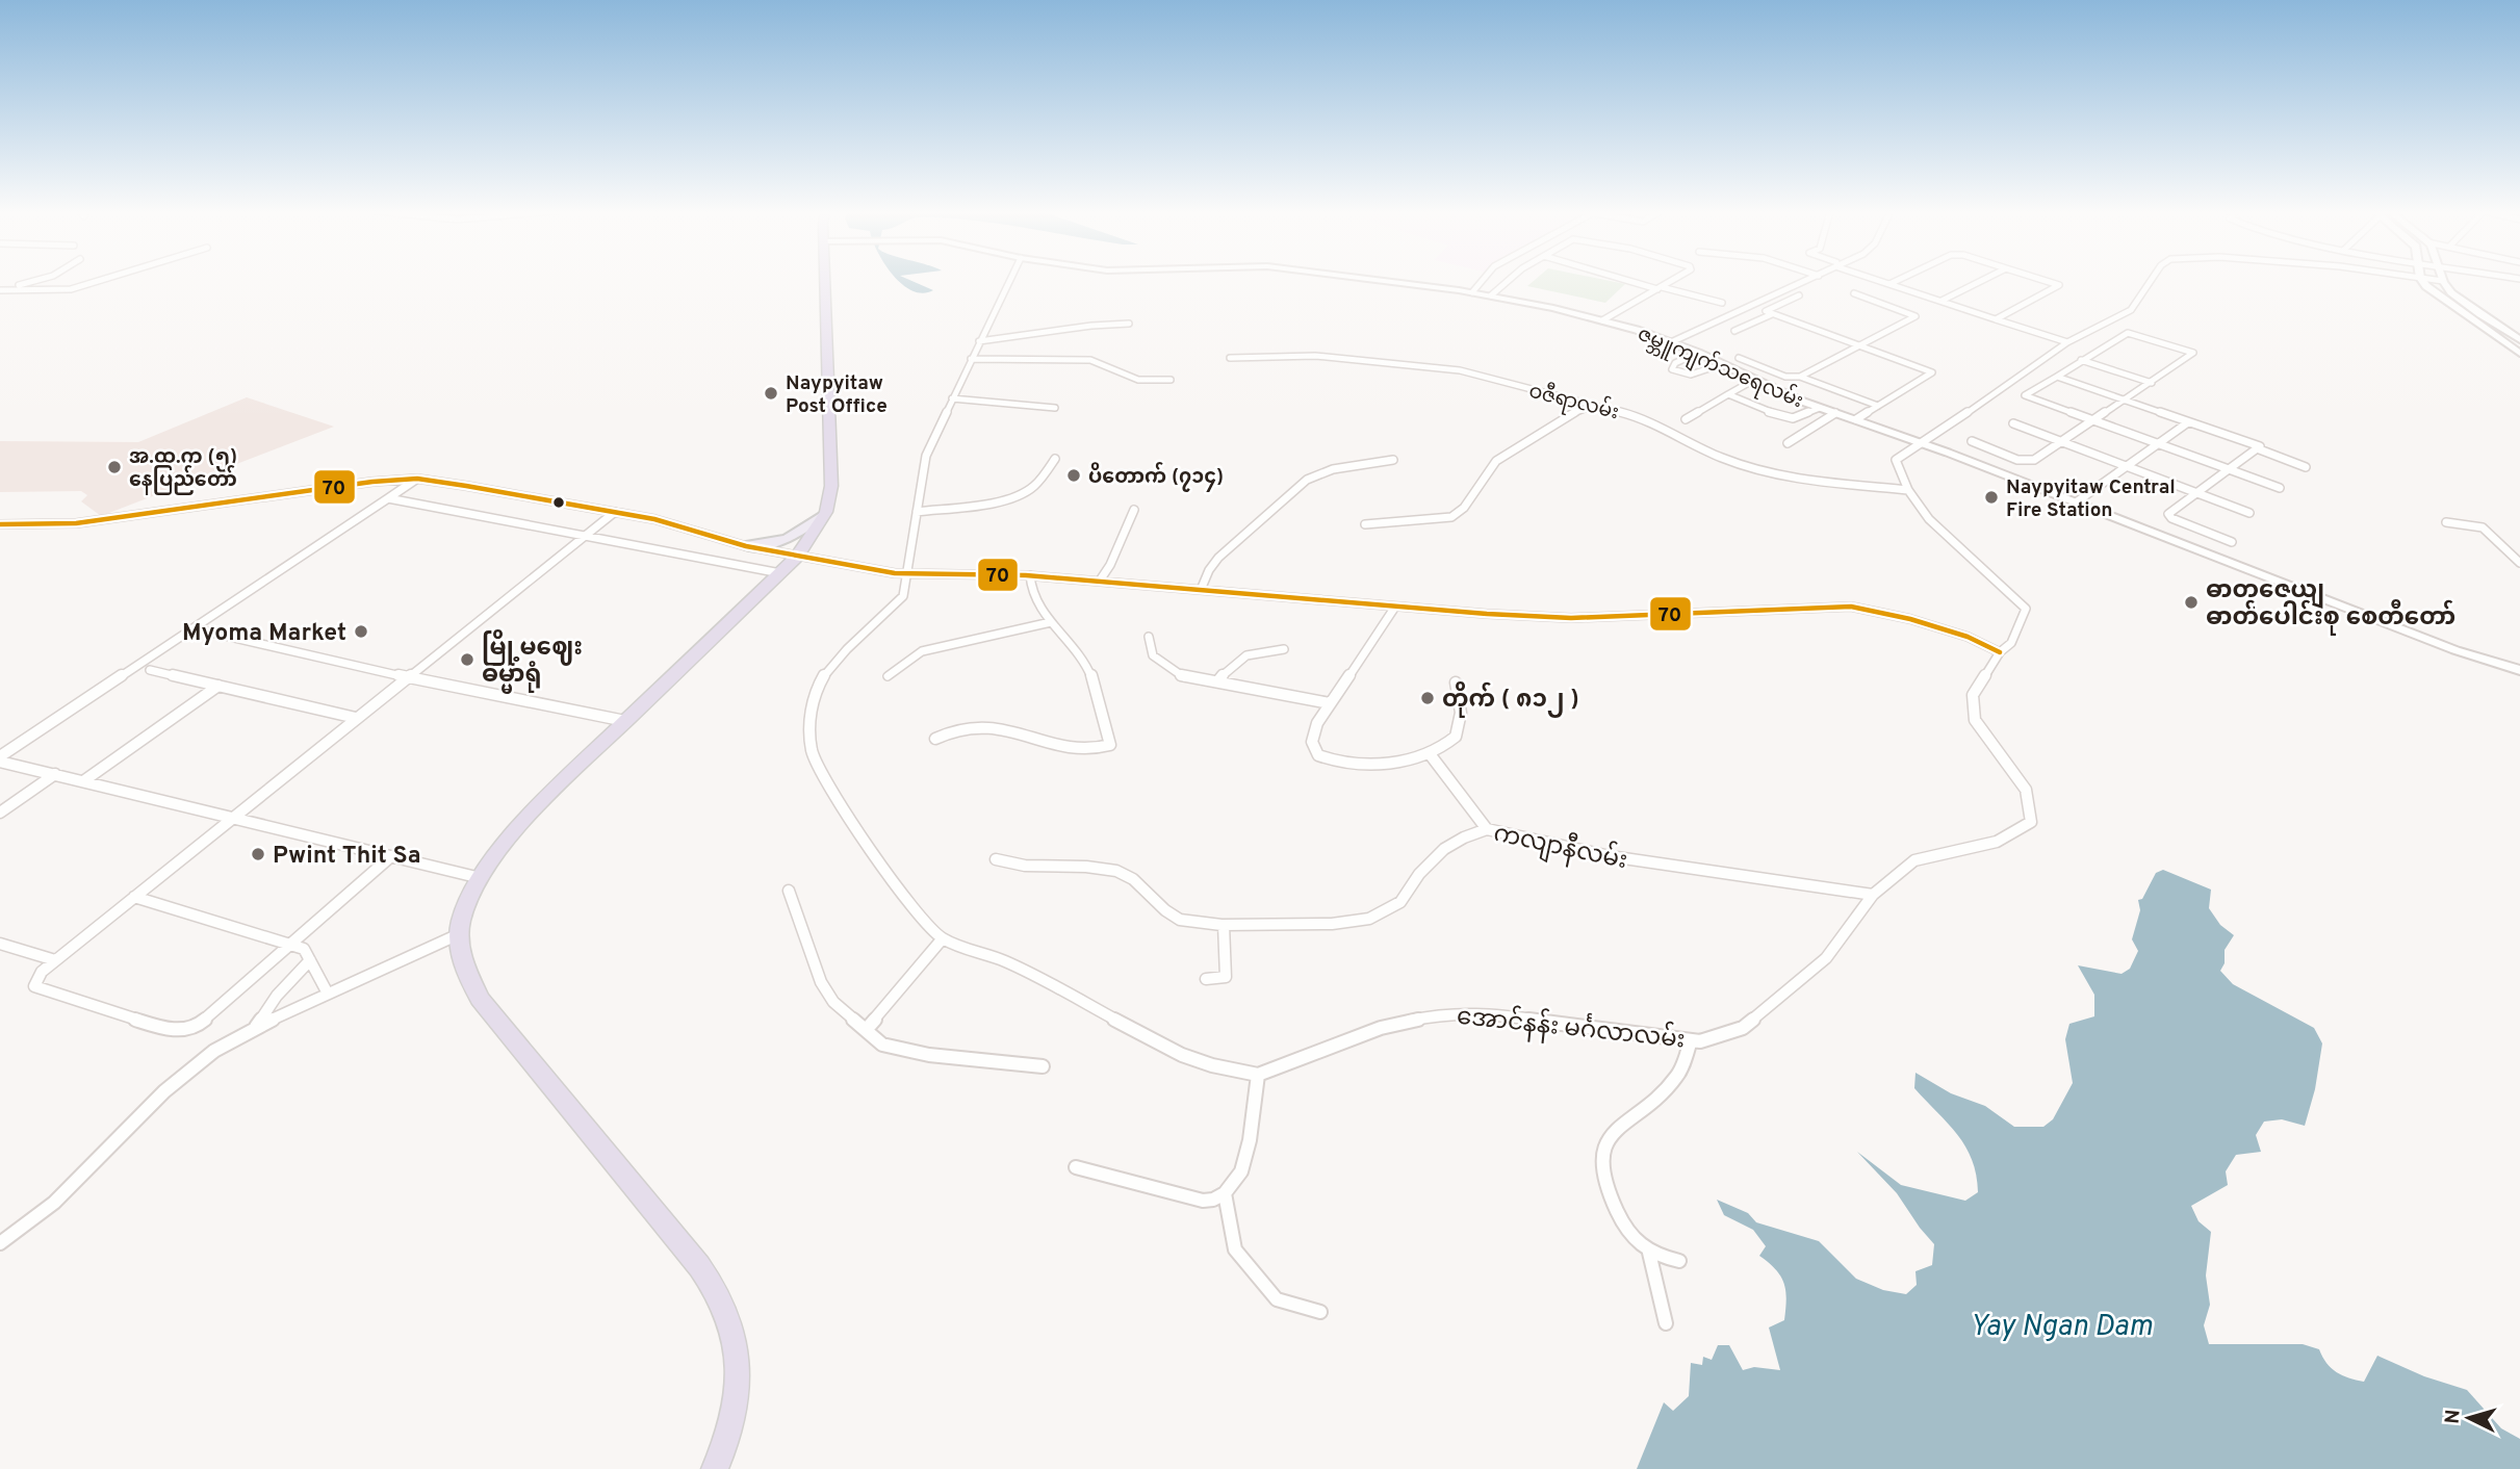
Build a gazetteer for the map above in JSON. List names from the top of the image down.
{
  "streets": {
    "main road": ["ဇမ္ဘူကျက်သရေလမ်း"],
    "street": ["ဝဇီရာလမ်း", "ကလျာနီလမ်း", "အောင်နန်း မင်္ဂလာလမ်း"]
  },
  "crossings": [
    ["ဇမ္ဘူကျက်သရေလမ်း", "အောင်နန်း မင်္ဂလာလမ်း"],
    ["ဝဇီရာလမ်း", "အောင်နန်း မင်္ဂလာလမ်း"],
    ["ကလျာနီလမ်း", "အောင်နန်း မင်္ဂလာလမ်း"]
  ],
  "water": ["Yay Ngan Dam"],
  "places": [
    "Naypyitaw Post Office",
    "အ.ထ.က (၅) နေပြည်တော်",
    "ပိတောက် (၇၁၄)",
    "Naypyitaw Central Fire Station",
    "ဓာတုဇေယျ ဓာတ်ပေါင်းစု စေတီတော်",
    "Myoma Market",
    "မြို့မဈေး ဓမ္မာရုံ",
    "တိုက် ( ၈၁၂ )",
    "Pwint Thit Sa"
  ],
  "lines": ["transit line 70"],
  "north": "left"
}
